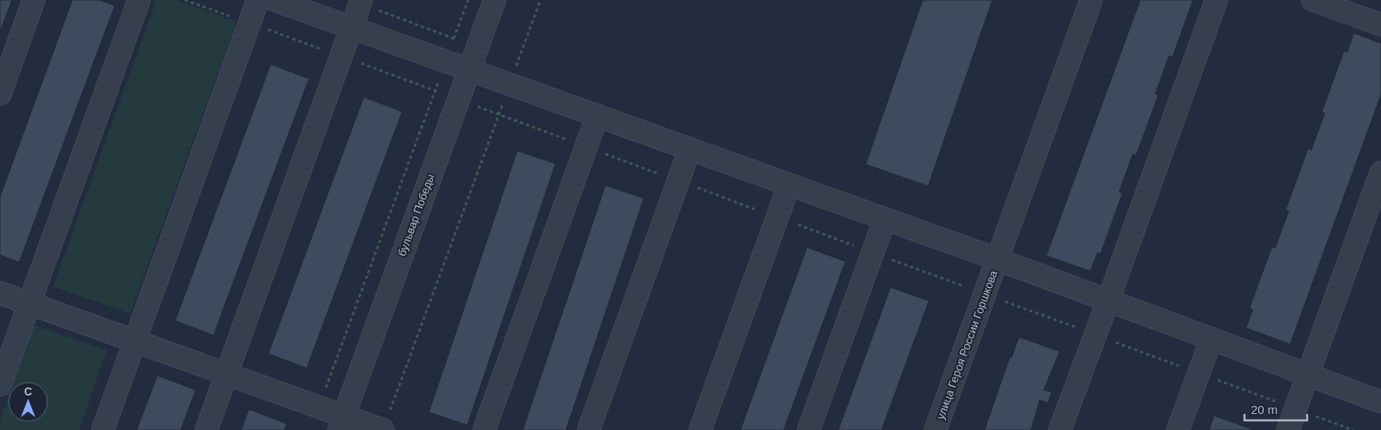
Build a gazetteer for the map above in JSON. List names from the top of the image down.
{
  "streets": {
    "street": ["бульвар Победы", "улица Героя России Горшкова"]
  },
  "scale_bar": "20 m",
  "north": "top"
}
